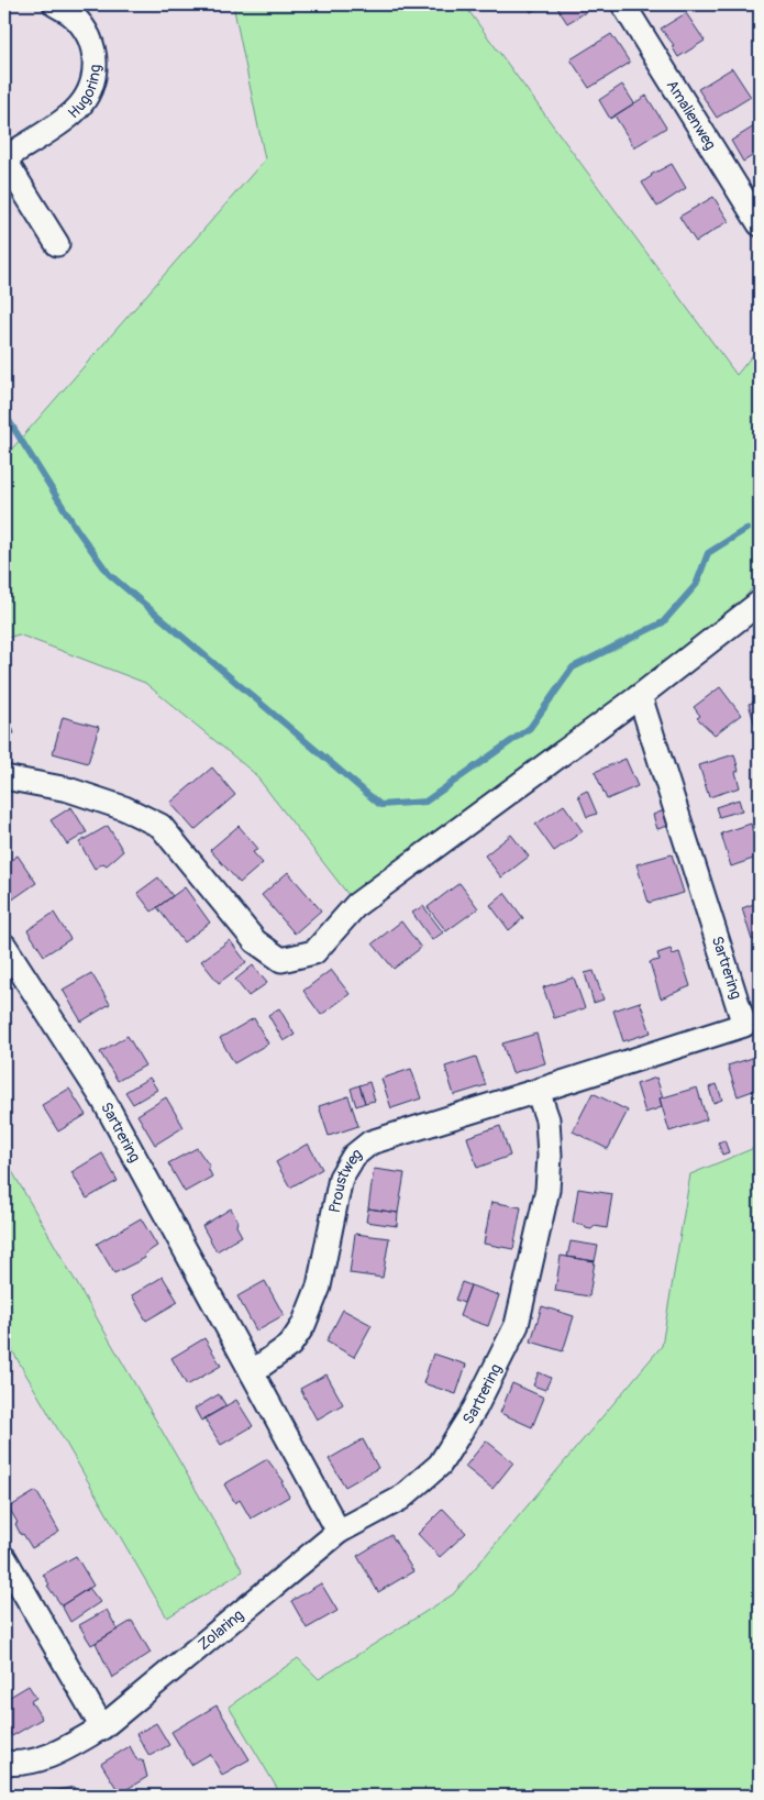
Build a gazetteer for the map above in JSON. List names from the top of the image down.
{
  "streets": {
    "street": [
      "Hugoring",
      "Amalienweg",
      "Sartrering",
      "Proustweg",
      "Zolaring"
    ]
  },
  "crossings": [
    ["Sartrering", "Proustweg"],
    ["Sartrering", "Zolaring"]
  ]
}
